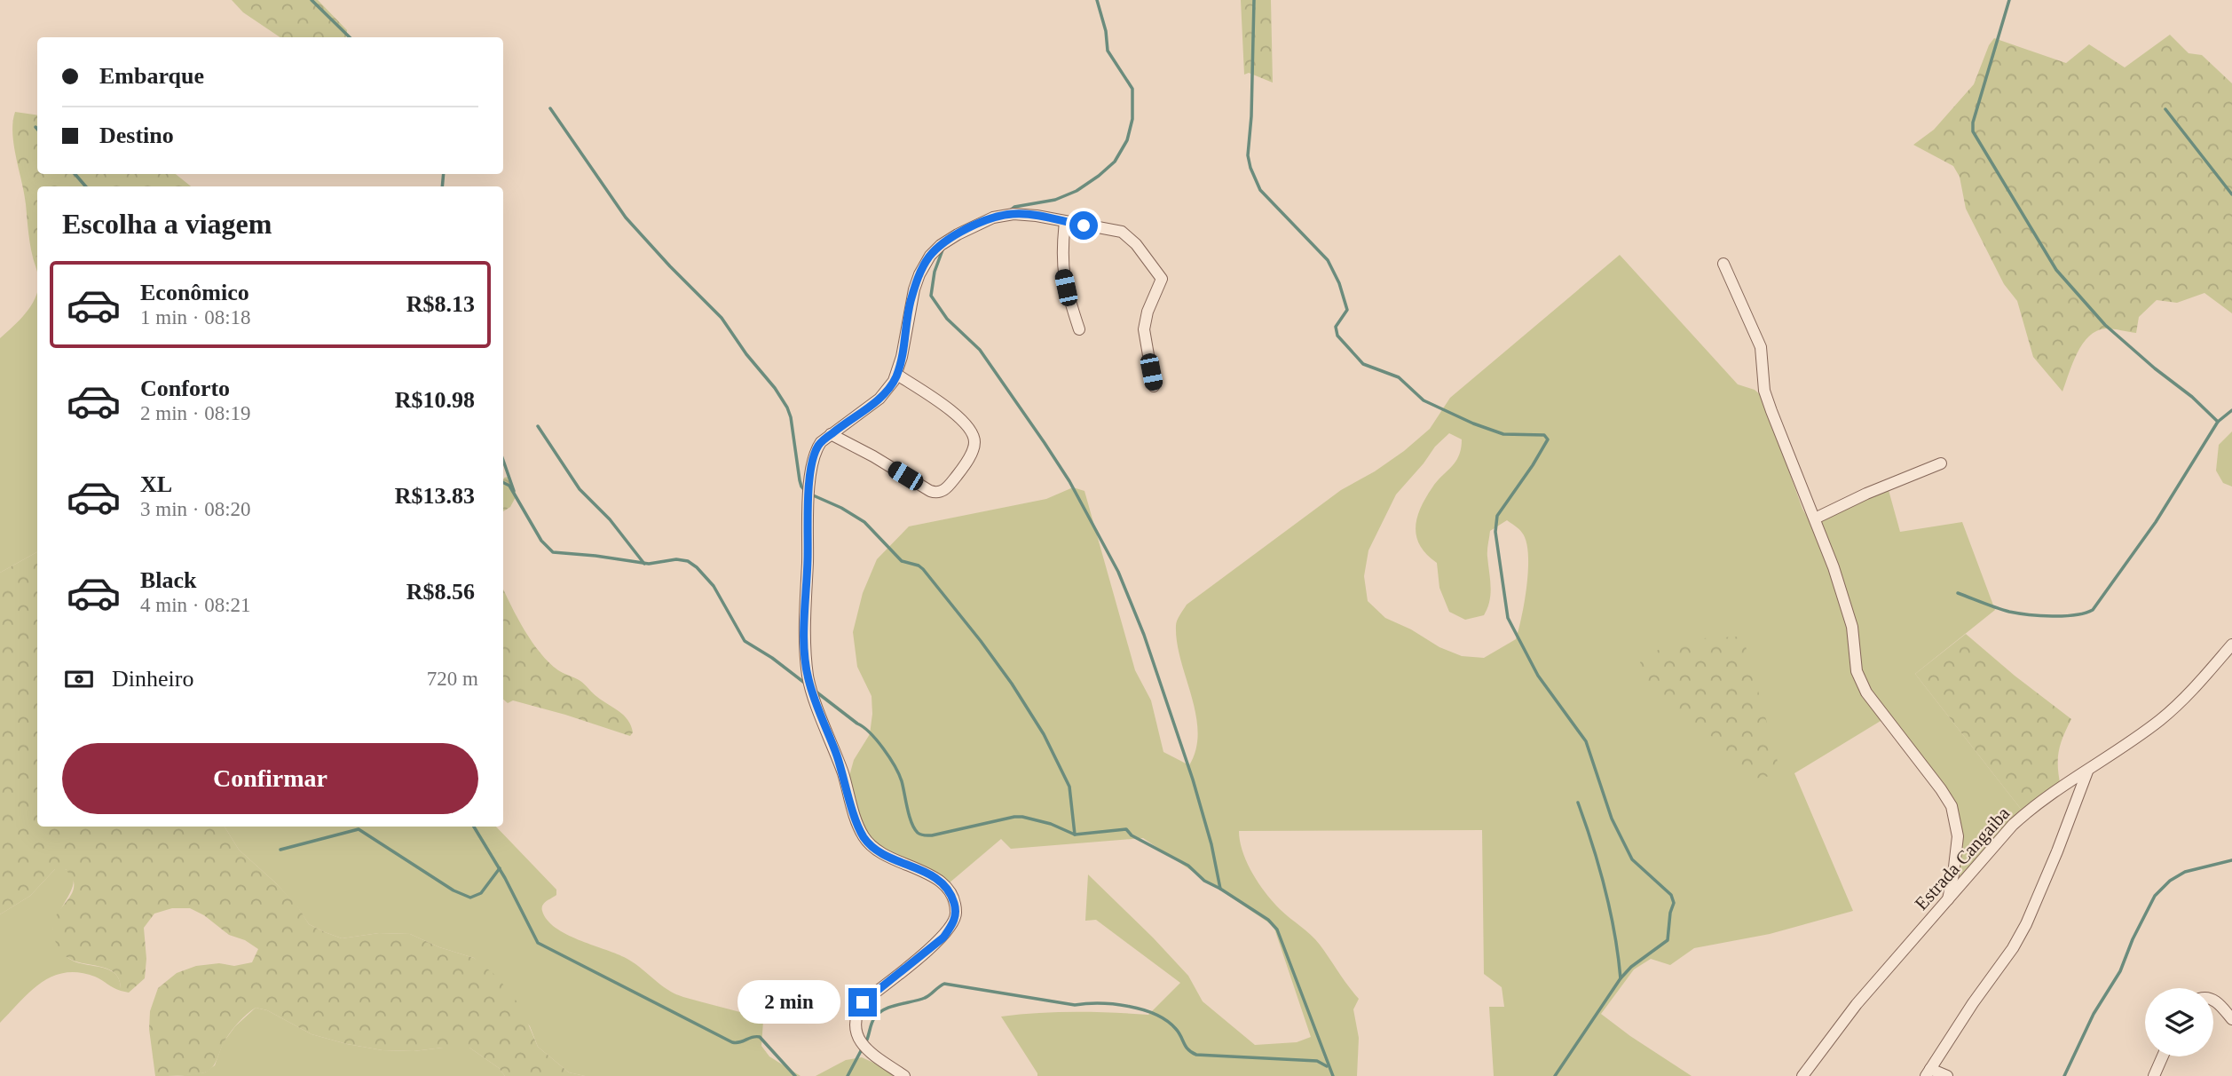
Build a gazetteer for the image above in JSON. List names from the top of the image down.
{
  "streets": {
    "street": ["Estrada Cangaiba"]
  },
  "page": {
    "banner": ["Embarque", "Destino"],
    "heading": "Escolha a viagem",
    "list": [
      {
        "name": "Econômico",
        "note": "1 min · 08:18",
        "value": "R$8.13"
      },
      {
        "name": "Conforto",
        "note": "2 min · 08:19",
        "value": "R$10.98"
      },
      {
        "name": "XL",
        "note": "3 min · 08:20",
        "value": "R$13.83"
      },
      {
        "name": "Black",
        "note": "4 min · 08:21",
        "value": "R$8.56"
      }
    ],
    "pay": ["Dinheiro", "720 m"],
    "buttons": "Confirmar",
    "bubble": "2 min"
  }
}
